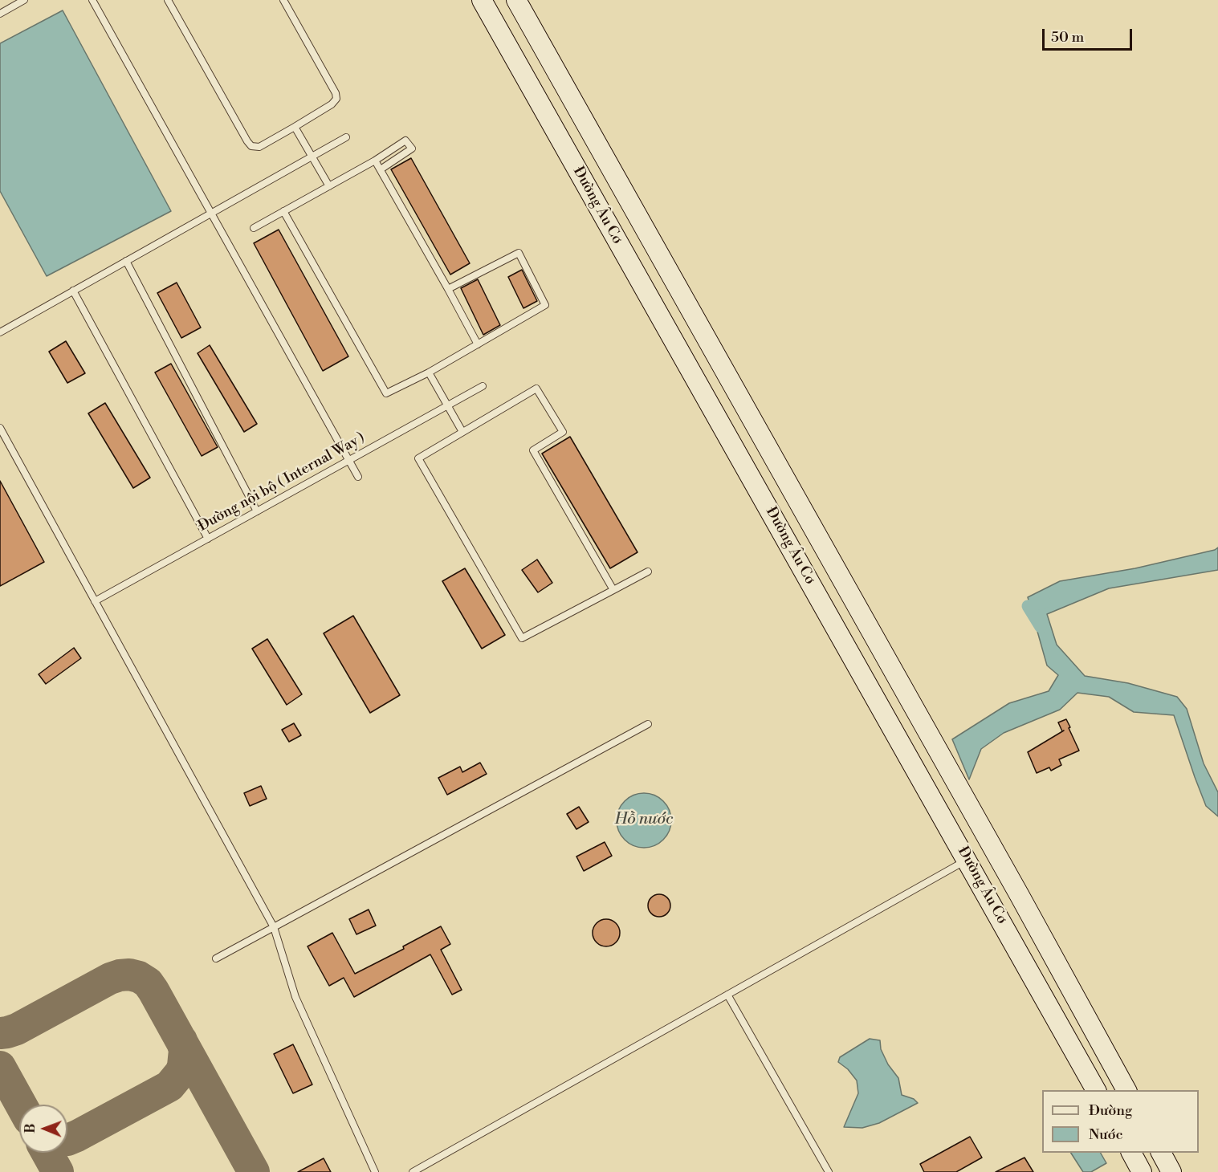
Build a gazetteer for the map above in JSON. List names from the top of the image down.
{
  "streets": {
    "street": ["Đường Âu Cơ"],
    "lane": ["Đường nội bộ ( Internal Way )"]
  },
  "water": ["Hồ nước"],
  "legend": ["Đường", "Nước"],
  "scale_bar": "50 m",
  "north": "left"
}
